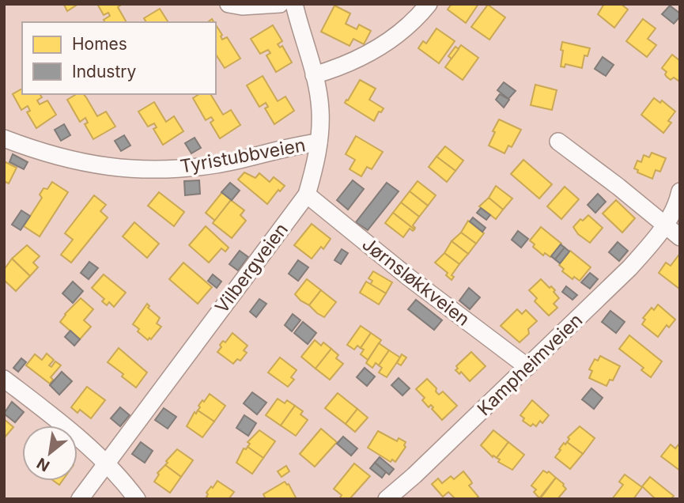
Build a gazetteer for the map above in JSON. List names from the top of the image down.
{
  "streets": {
    "street": [
      "Tyristubbveien",
      "Vilbergveien",
      "Jørnsløkkveien",
      "Kampheimveien"
    ]
  },
  "crossings": [
    ["Tyristubbveien", "Vilbergveien"],
    ["Vilbergveien", "Jørnsløkkveien"],
    ["Jørnsløkkveien", "Kampheimveien"]
  ],
  "legend": ["Homes", "Industry"],
  "north": "bottom left"
}
